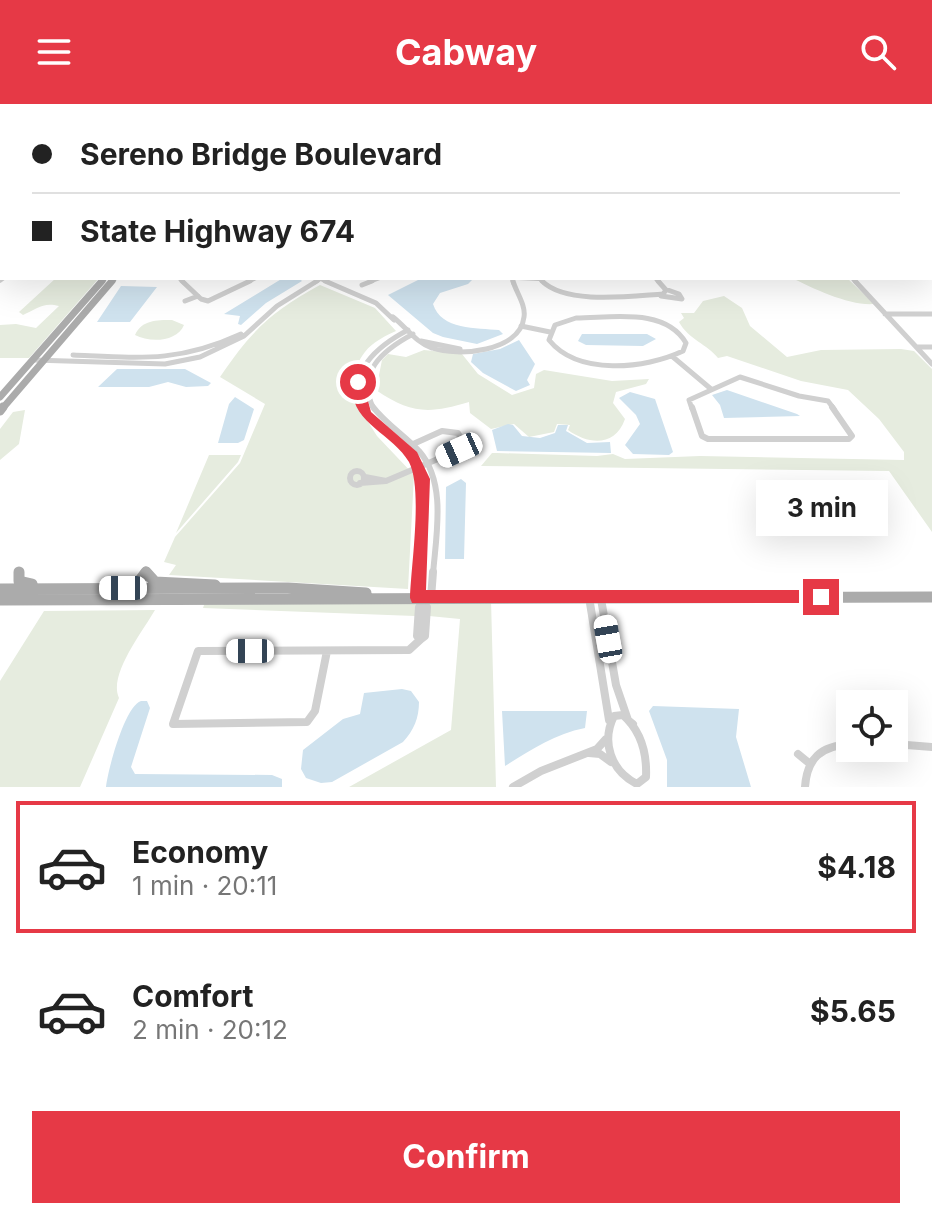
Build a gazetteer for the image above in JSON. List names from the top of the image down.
{
  "page": {
    "header": "Cabway",
    "banner": ["Sereno Bridge Boulevard", "State Highway 674"],
    "bubble": "3 min",
    "list": [
      {
        "name": "Economy",
        "note": "1 min · 20:11",
        "value": "$4.18"
      },
      {
        "name": "Comfort",
        "note": "2 min · 20:12",
        "value": "$5.65"
      }
    ],
    "buttons": "Confirm"
  }
}
